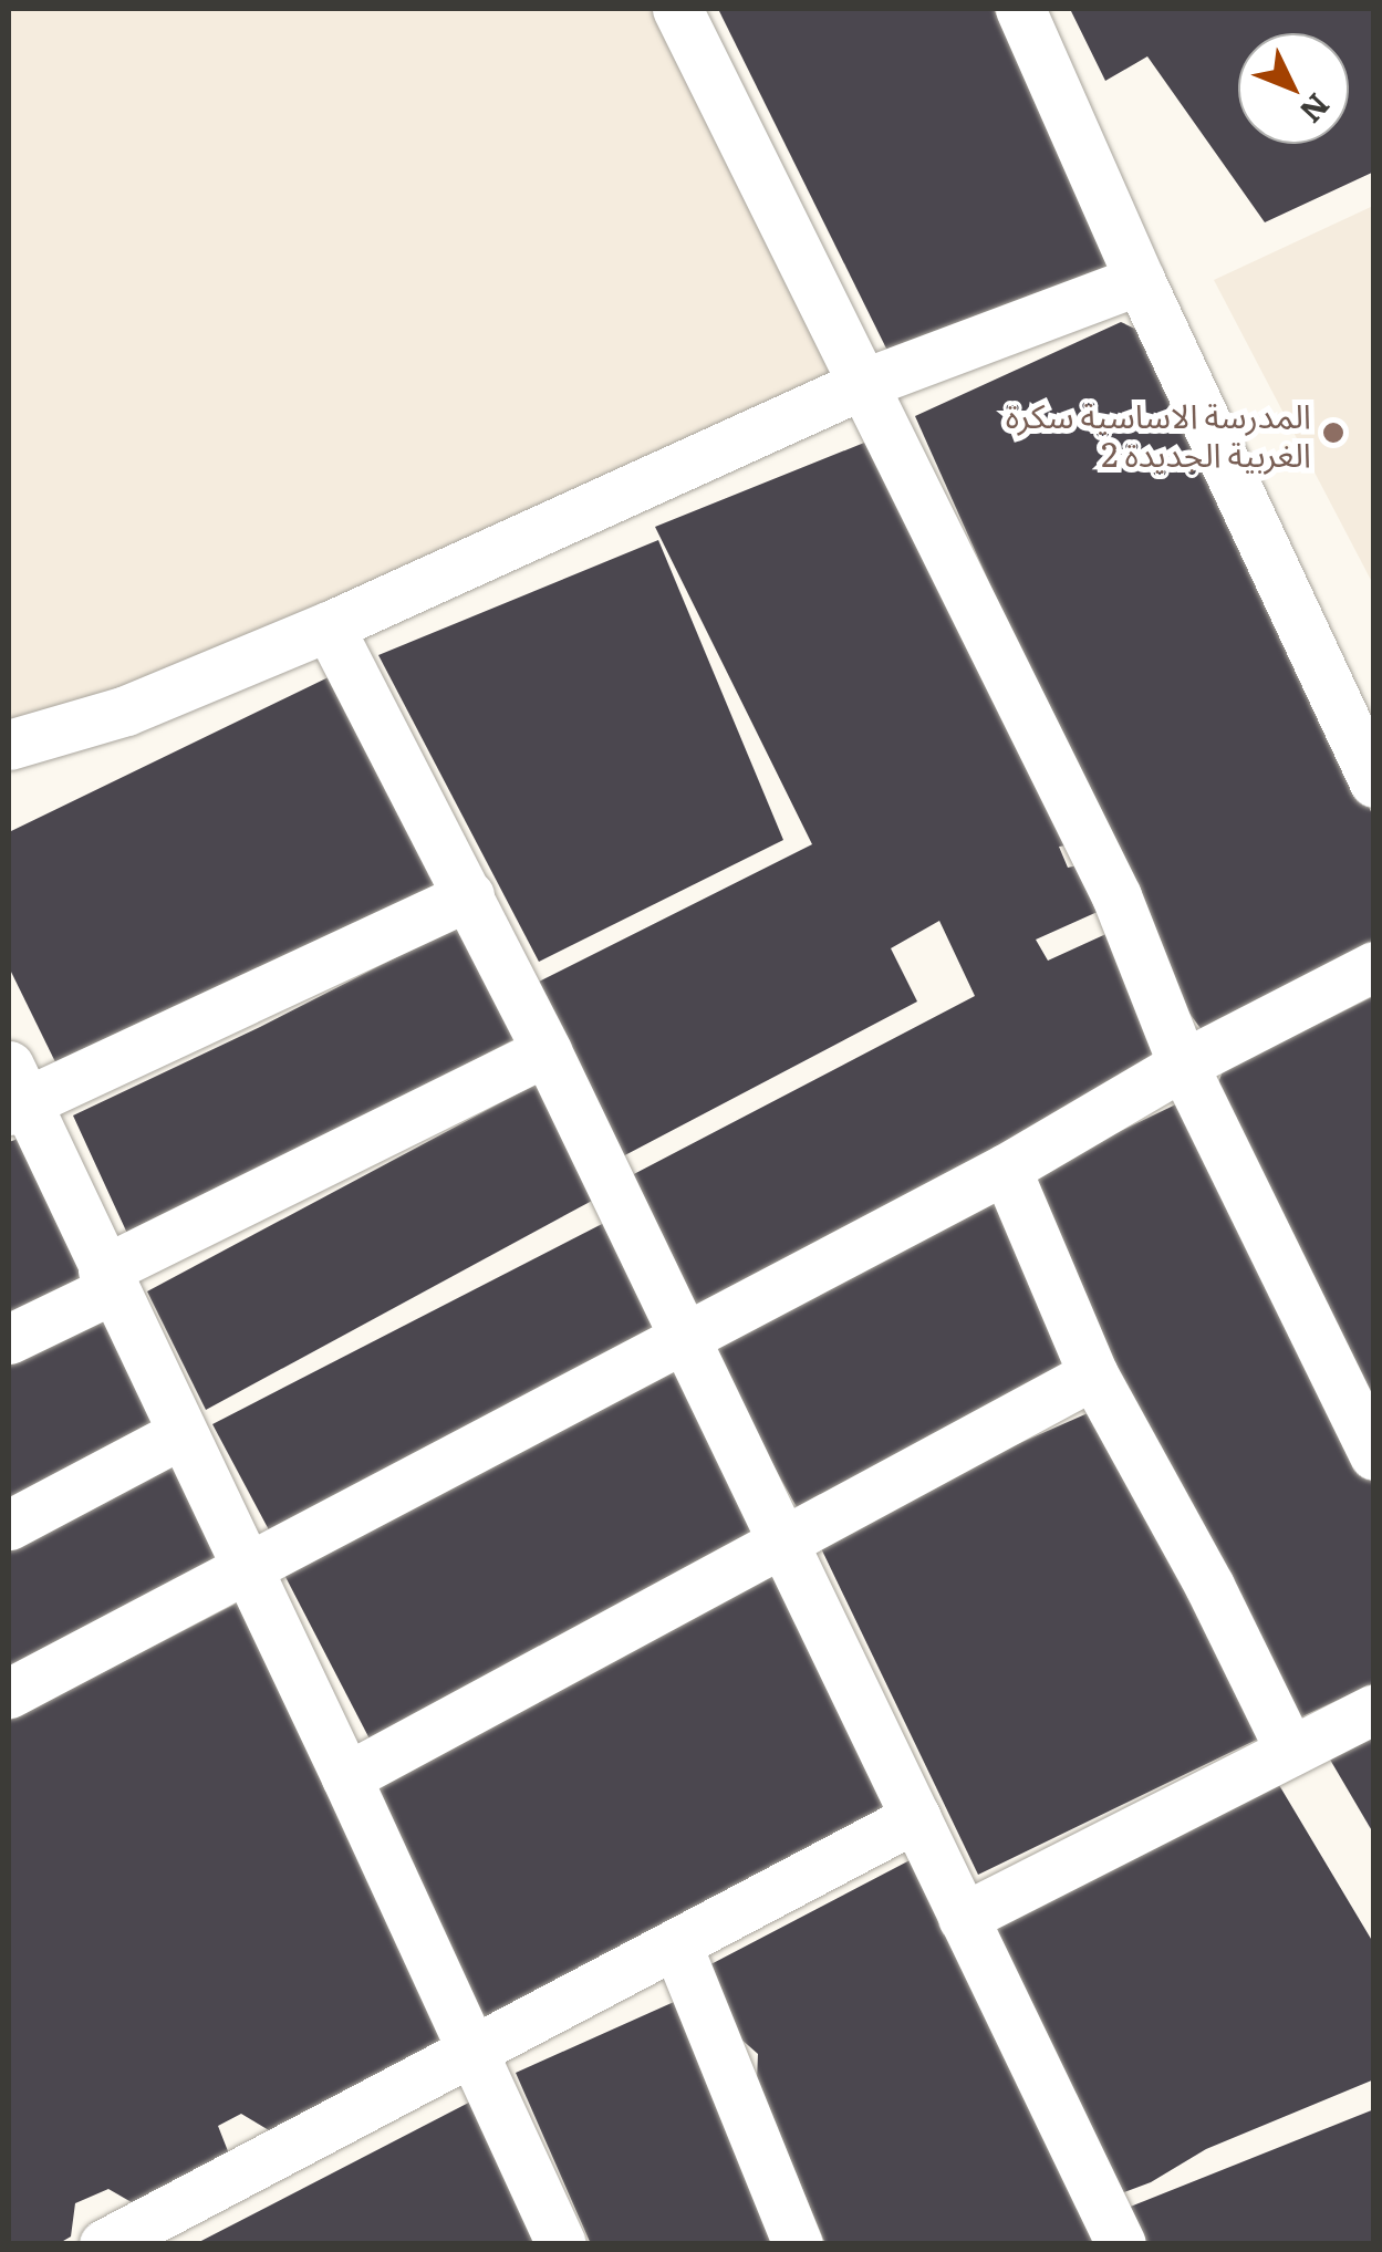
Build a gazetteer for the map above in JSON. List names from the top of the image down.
{
  "places": ["المدرسة الاساسية سكرة الغربية الجديدة 2"],
  "north": "bottom right"
}
